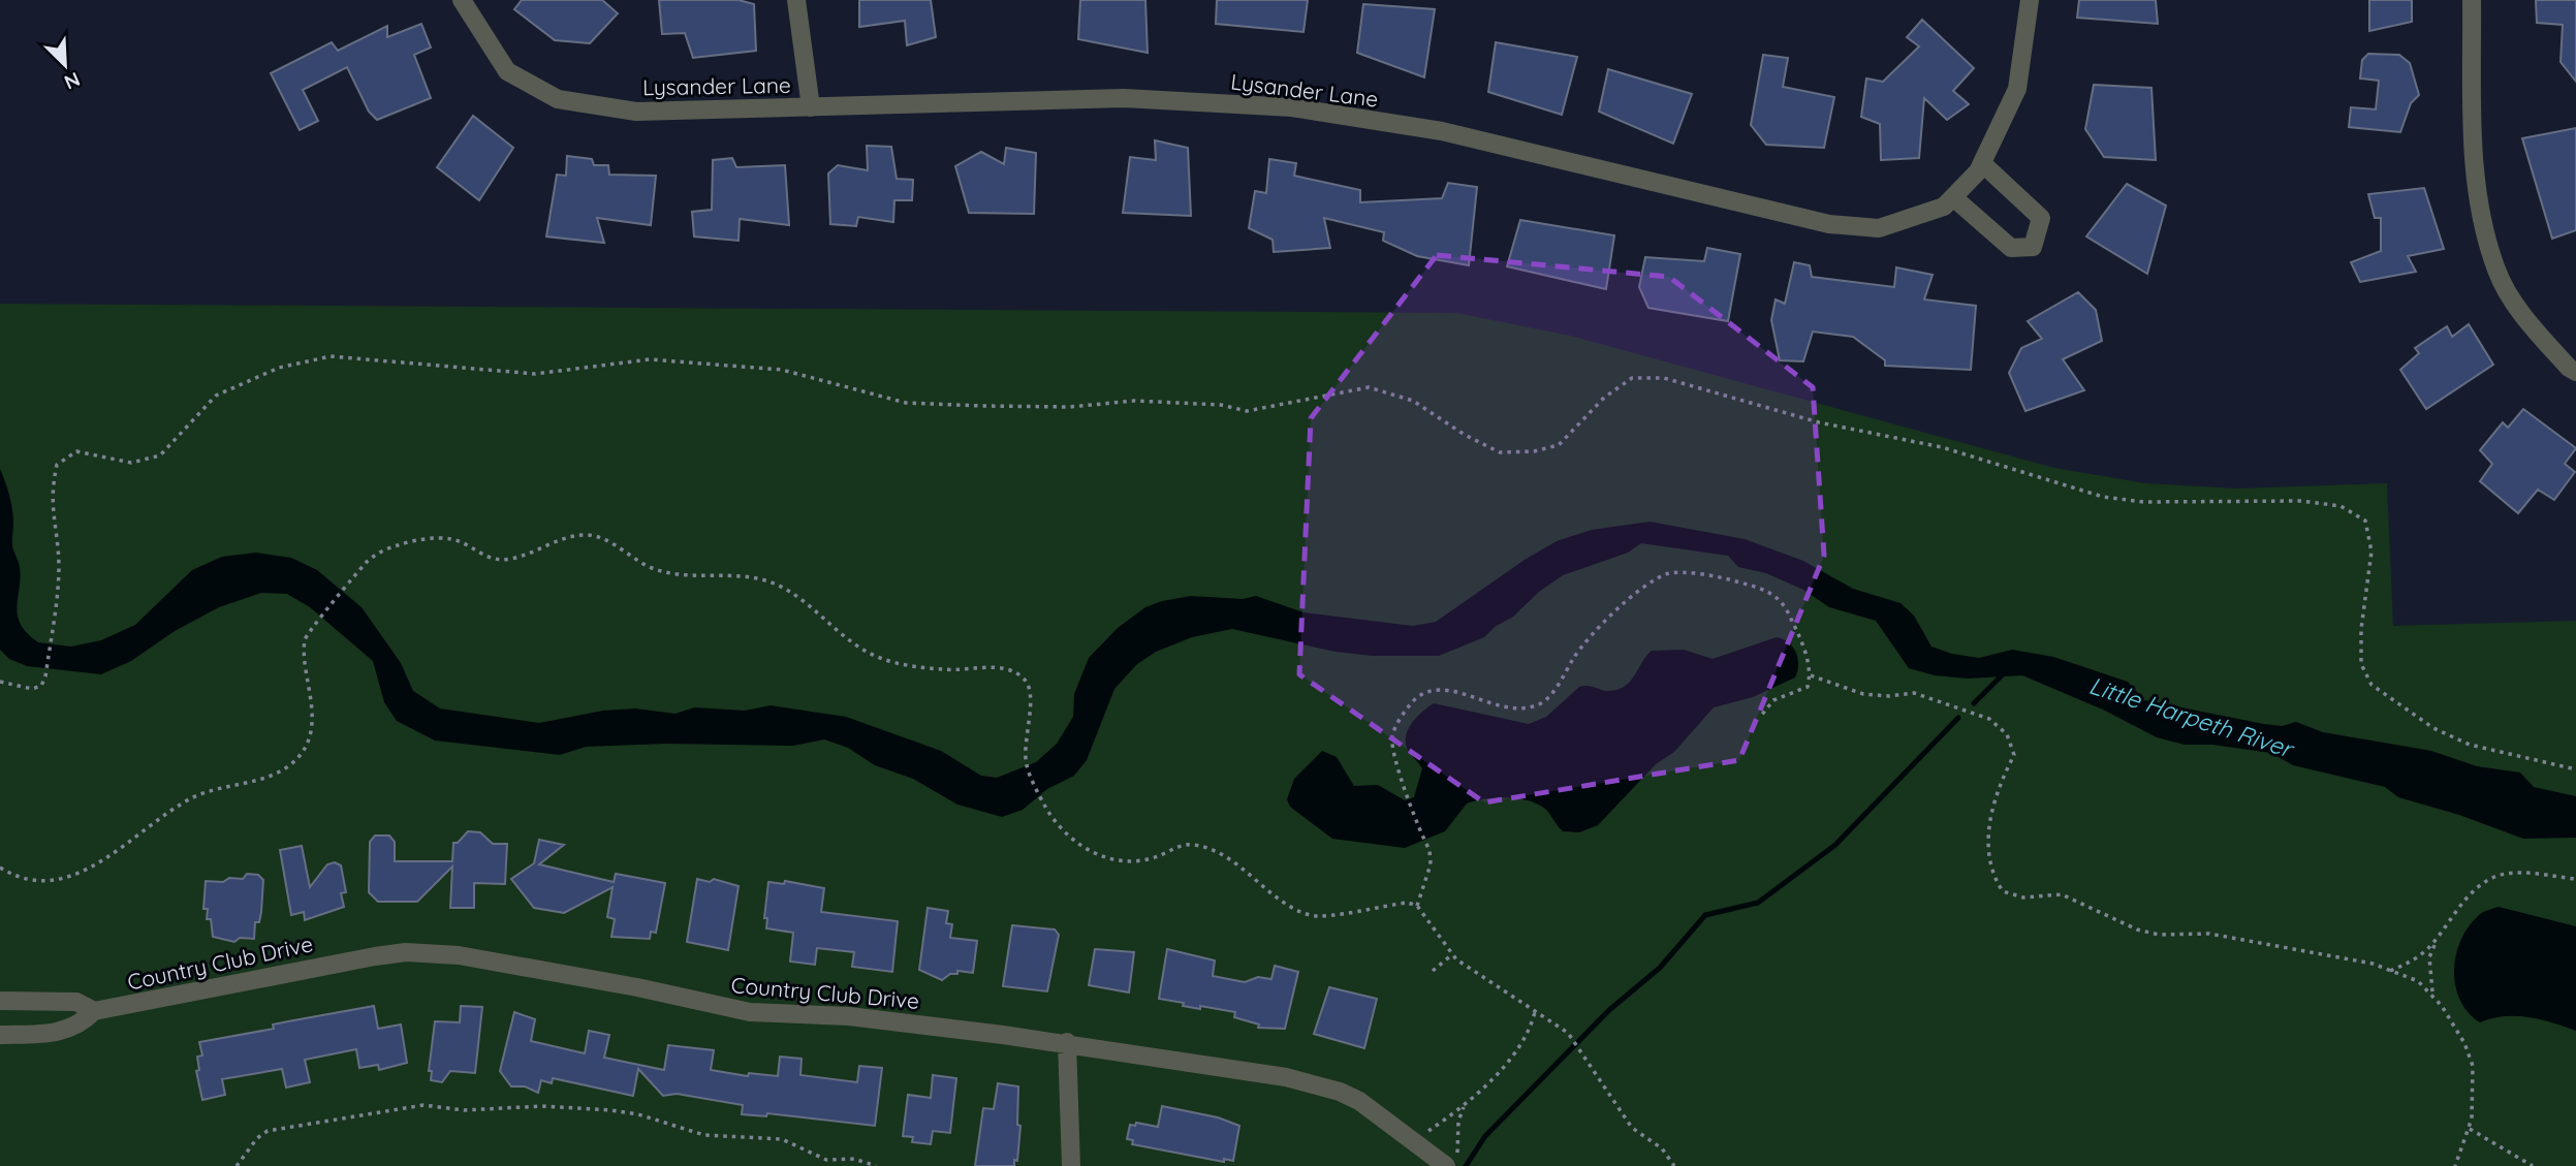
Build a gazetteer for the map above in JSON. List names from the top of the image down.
{
  "streets": {
    "street": ["Lysander Lane", "Country Club Drive"]
  },
  "water": ["Little Harpeth River"],
  "north": "bottom right"
}
